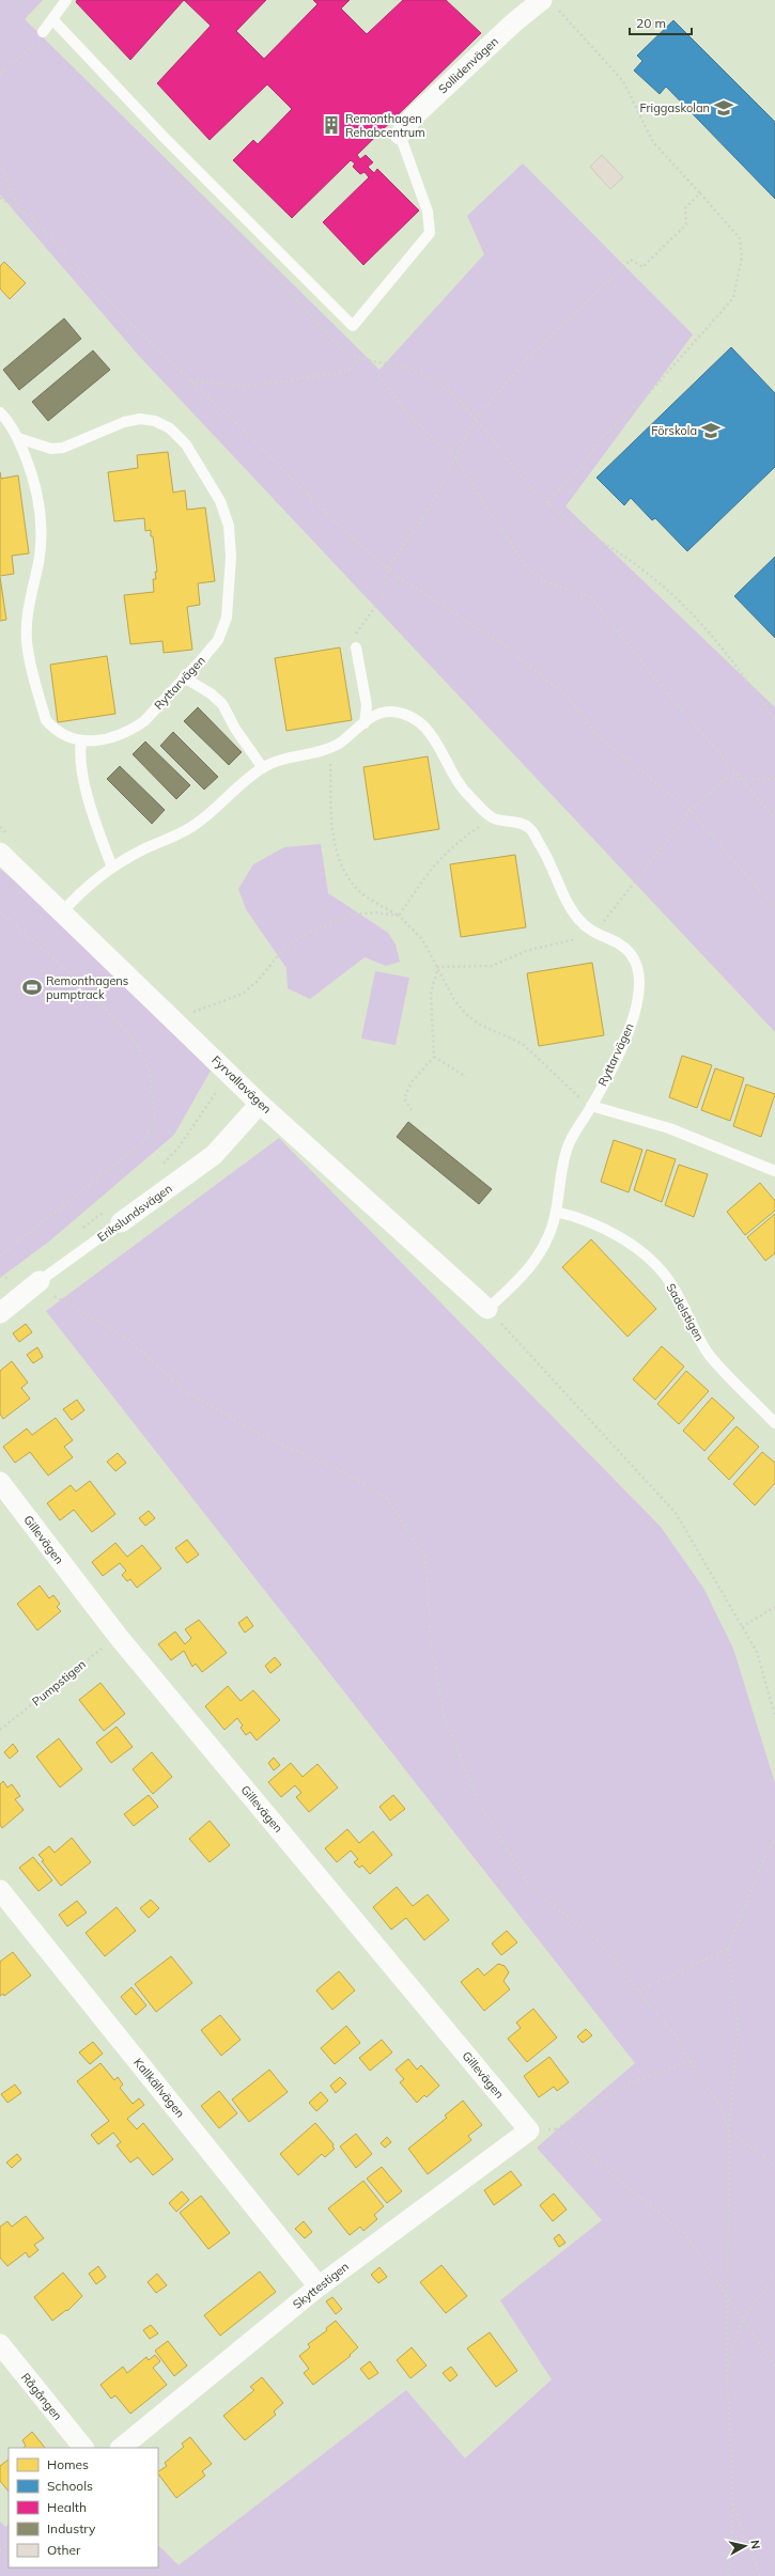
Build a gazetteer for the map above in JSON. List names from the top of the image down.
{
  "streets": {
    "street": [
      "Sollidenvägen",
      "Fyrvallavägen",
      "Erikslundsvägen",
      "Gillevägen",
      "Kallkällvägen",
      "Skyttestigen",
      "Rågången"
    ],
    "lane": ["Ryttarvägen", "Sadelstigen"],
    "path": ["Pumpstigen"]
  },
  "crossings": [
    ["Ryttarvägen", "Fyrvallavägen"],
    ["Ryttarvägen", "Sadelstigen"],
    ["Fyrvallavägen", "Erikslundsvägen"],
    ["Gillevägen", "Pumpstigen"],
    ["Gillevägen", "Skyttestigen"],
    ["Kallkällvägen", "Skyttestigen"]
  ],
  "places": {
    "school or university": ["Friggaskolan", "Förskola"],
    "building": ["Remonthagen Rehabcentrum"],
    "sports": ["Remonthagens pumptrack"]
  },
  "legend": [
    "Homes",
    "Schools",
    "Health",
    "Industry",
    "Other"
  ],
  "scale_bar": "20 m",
  "north": "right"
}
